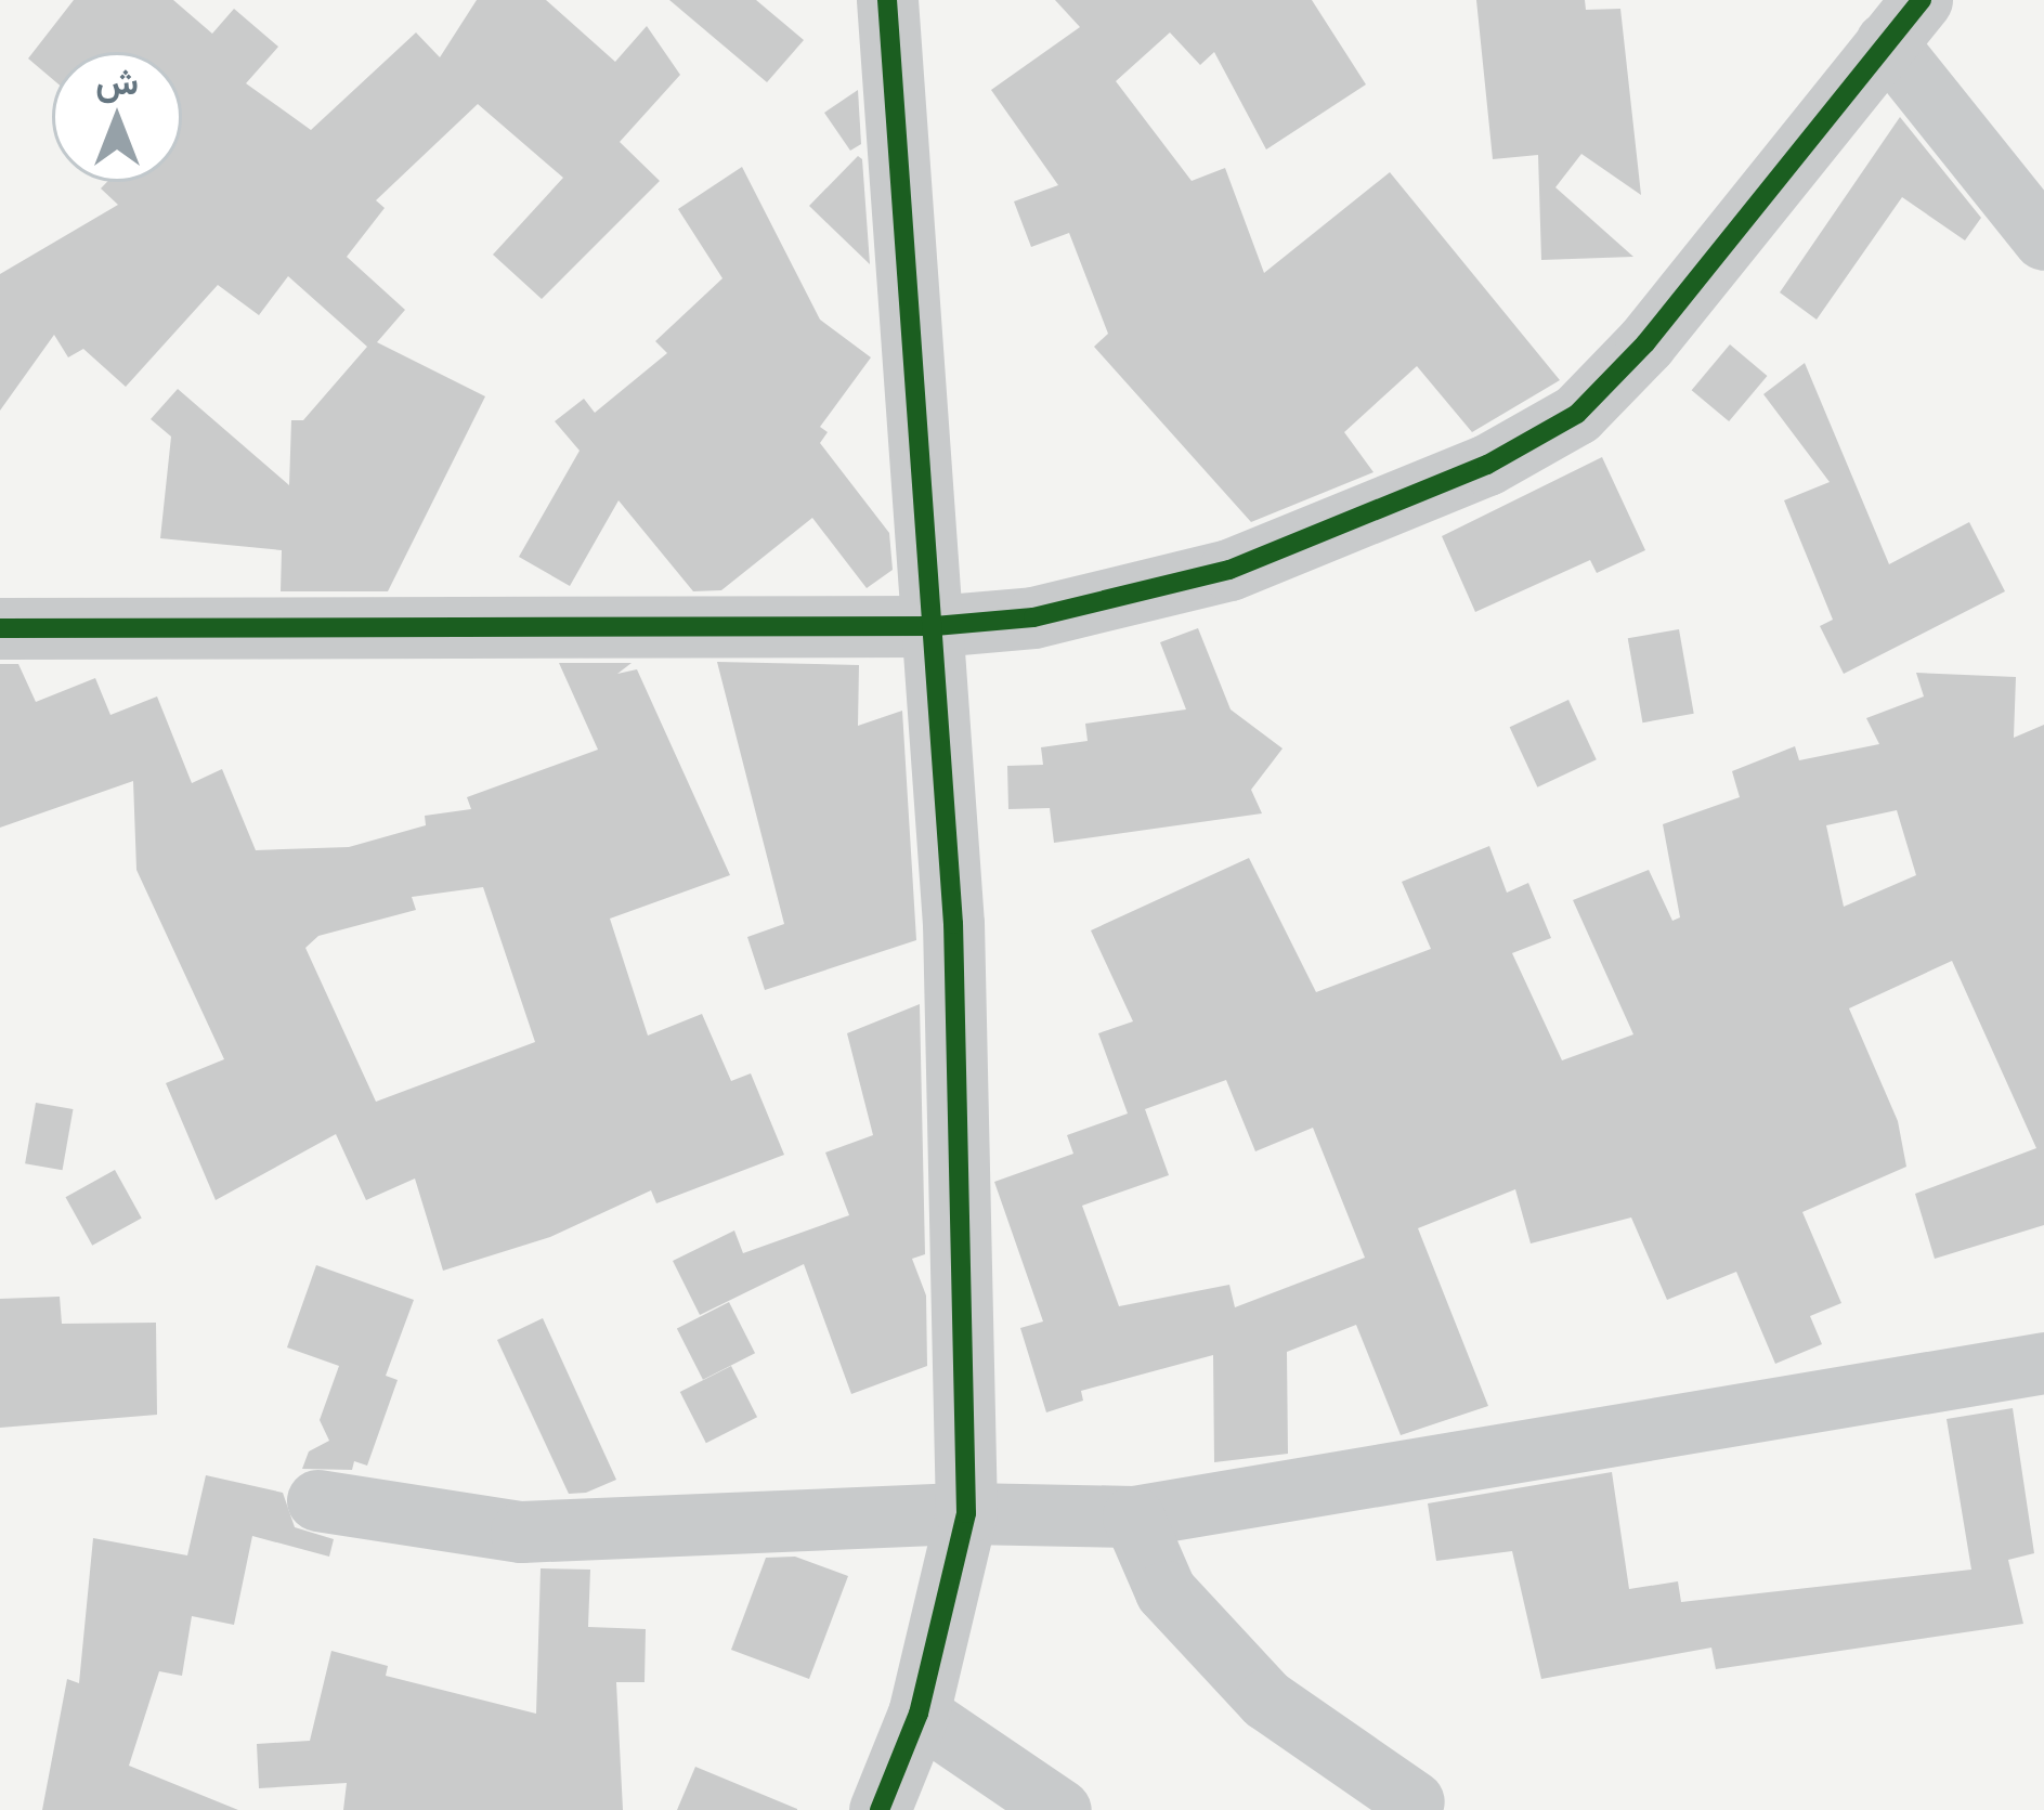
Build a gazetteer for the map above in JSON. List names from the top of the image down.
{
  "north": "top"
}
